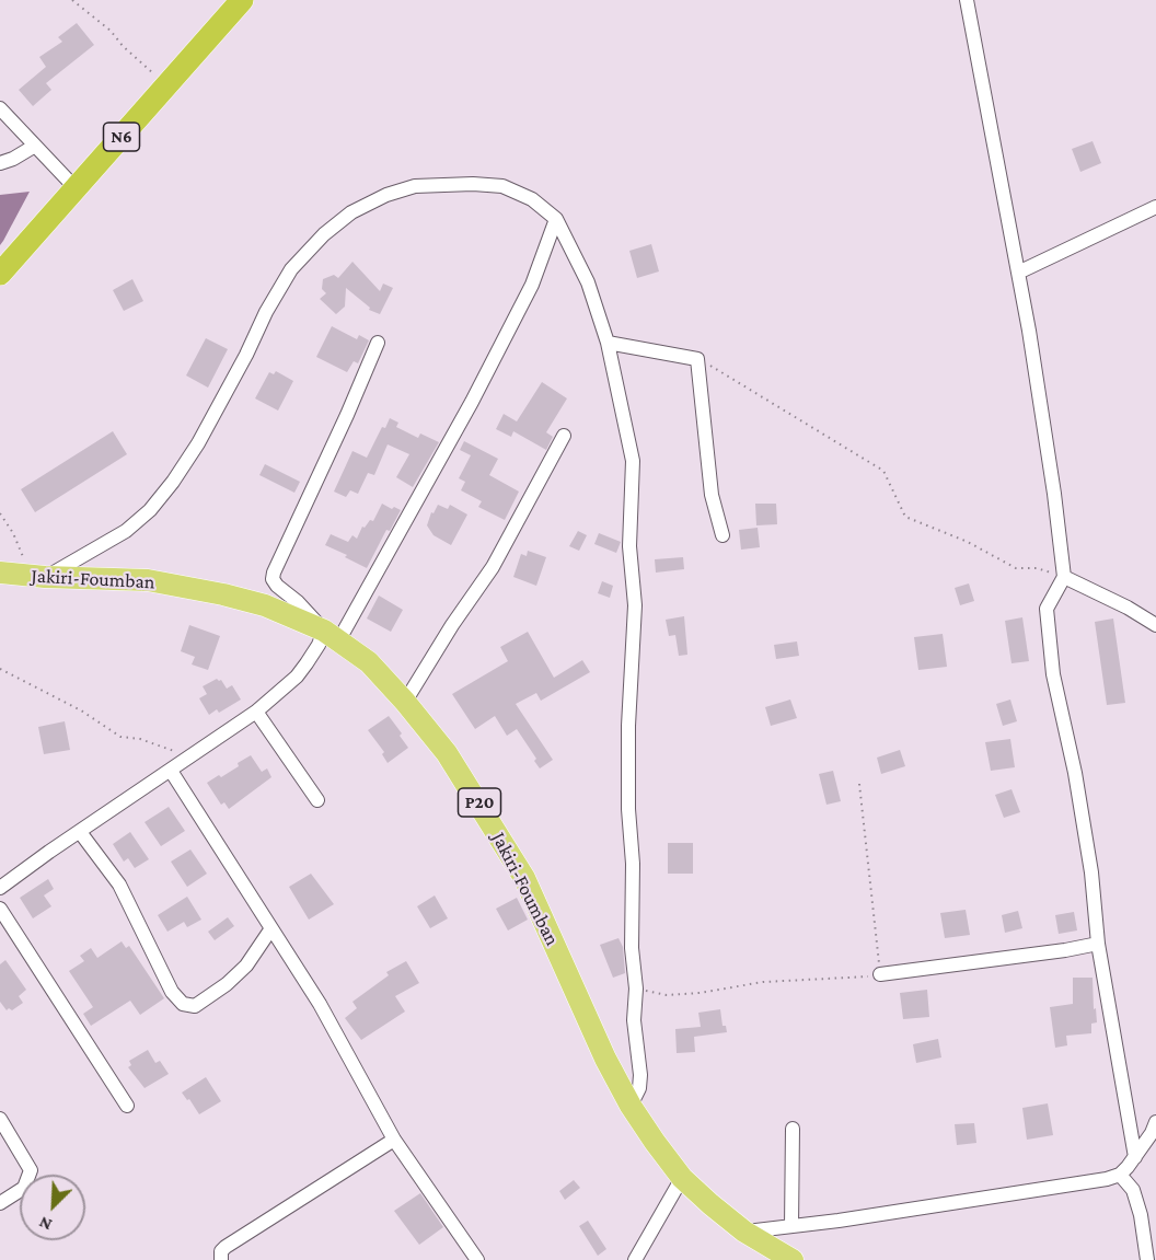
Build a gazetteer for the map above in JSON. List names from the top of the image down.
{
  "streets": {
    "highway": ["N6"],
    "main road": ["Jakiri-Foumban", "P20"]
  },
  "north": "bottom left"
}
